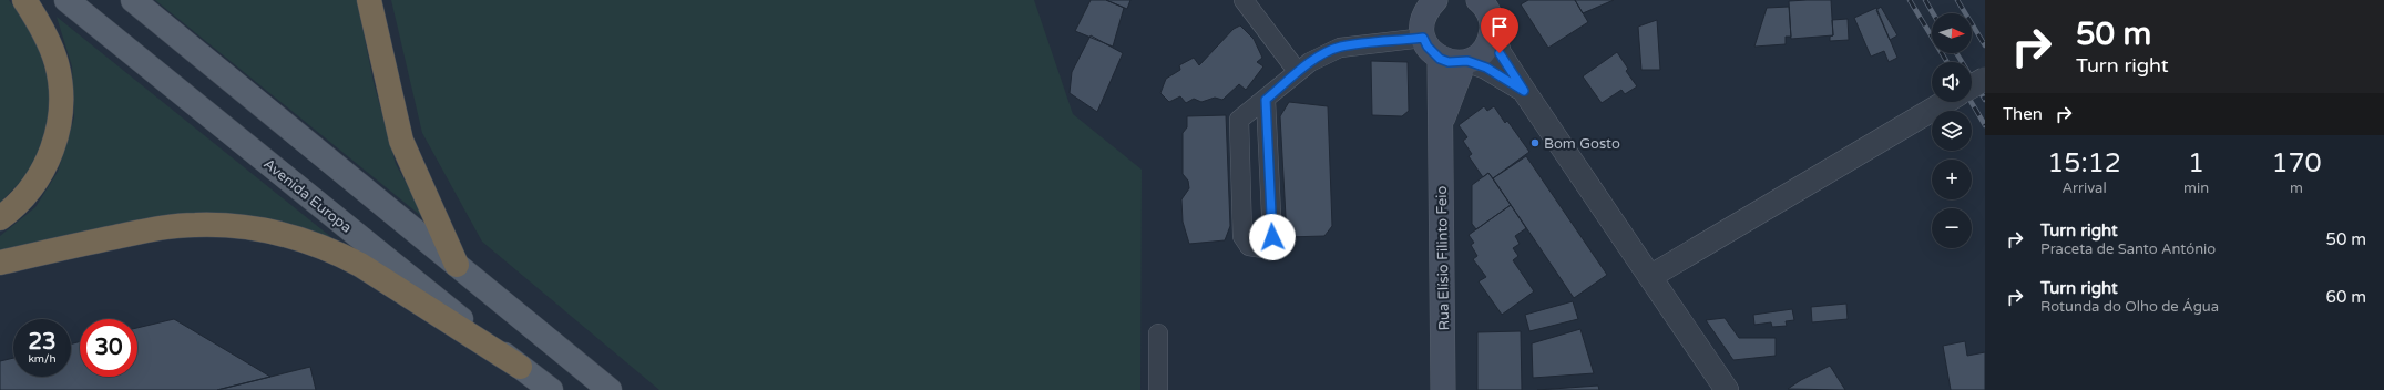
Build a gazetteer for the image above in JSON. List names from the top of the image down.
{
  "streets": {
    "main road": ["Avenida Europa", "Rua Elísio Filinto Feio"]
  },
  "places": ["Bom Gosto"],
  "north": "right",
  "page": {
    "turn": ["50 m", "Turn right"],
    "map_buttons": ["+", "−"],
    "then": "Then",
    "eta": [
      "15:12",
      "Arrival",
      "1",
      "min",
      "170",
      "m"
    ],
    "list": [
      {
        "name": "Turn right",
        "note": "Praceta de Santo António",
        "value": "50 m"
      },
      {
        "name": "Turn right",
        "note": "Rotunda do Olho de Água",
        "value": "60 m"
      }
    ],
    "speed": "23 km/h",
    "limit": "30"
  }
}
